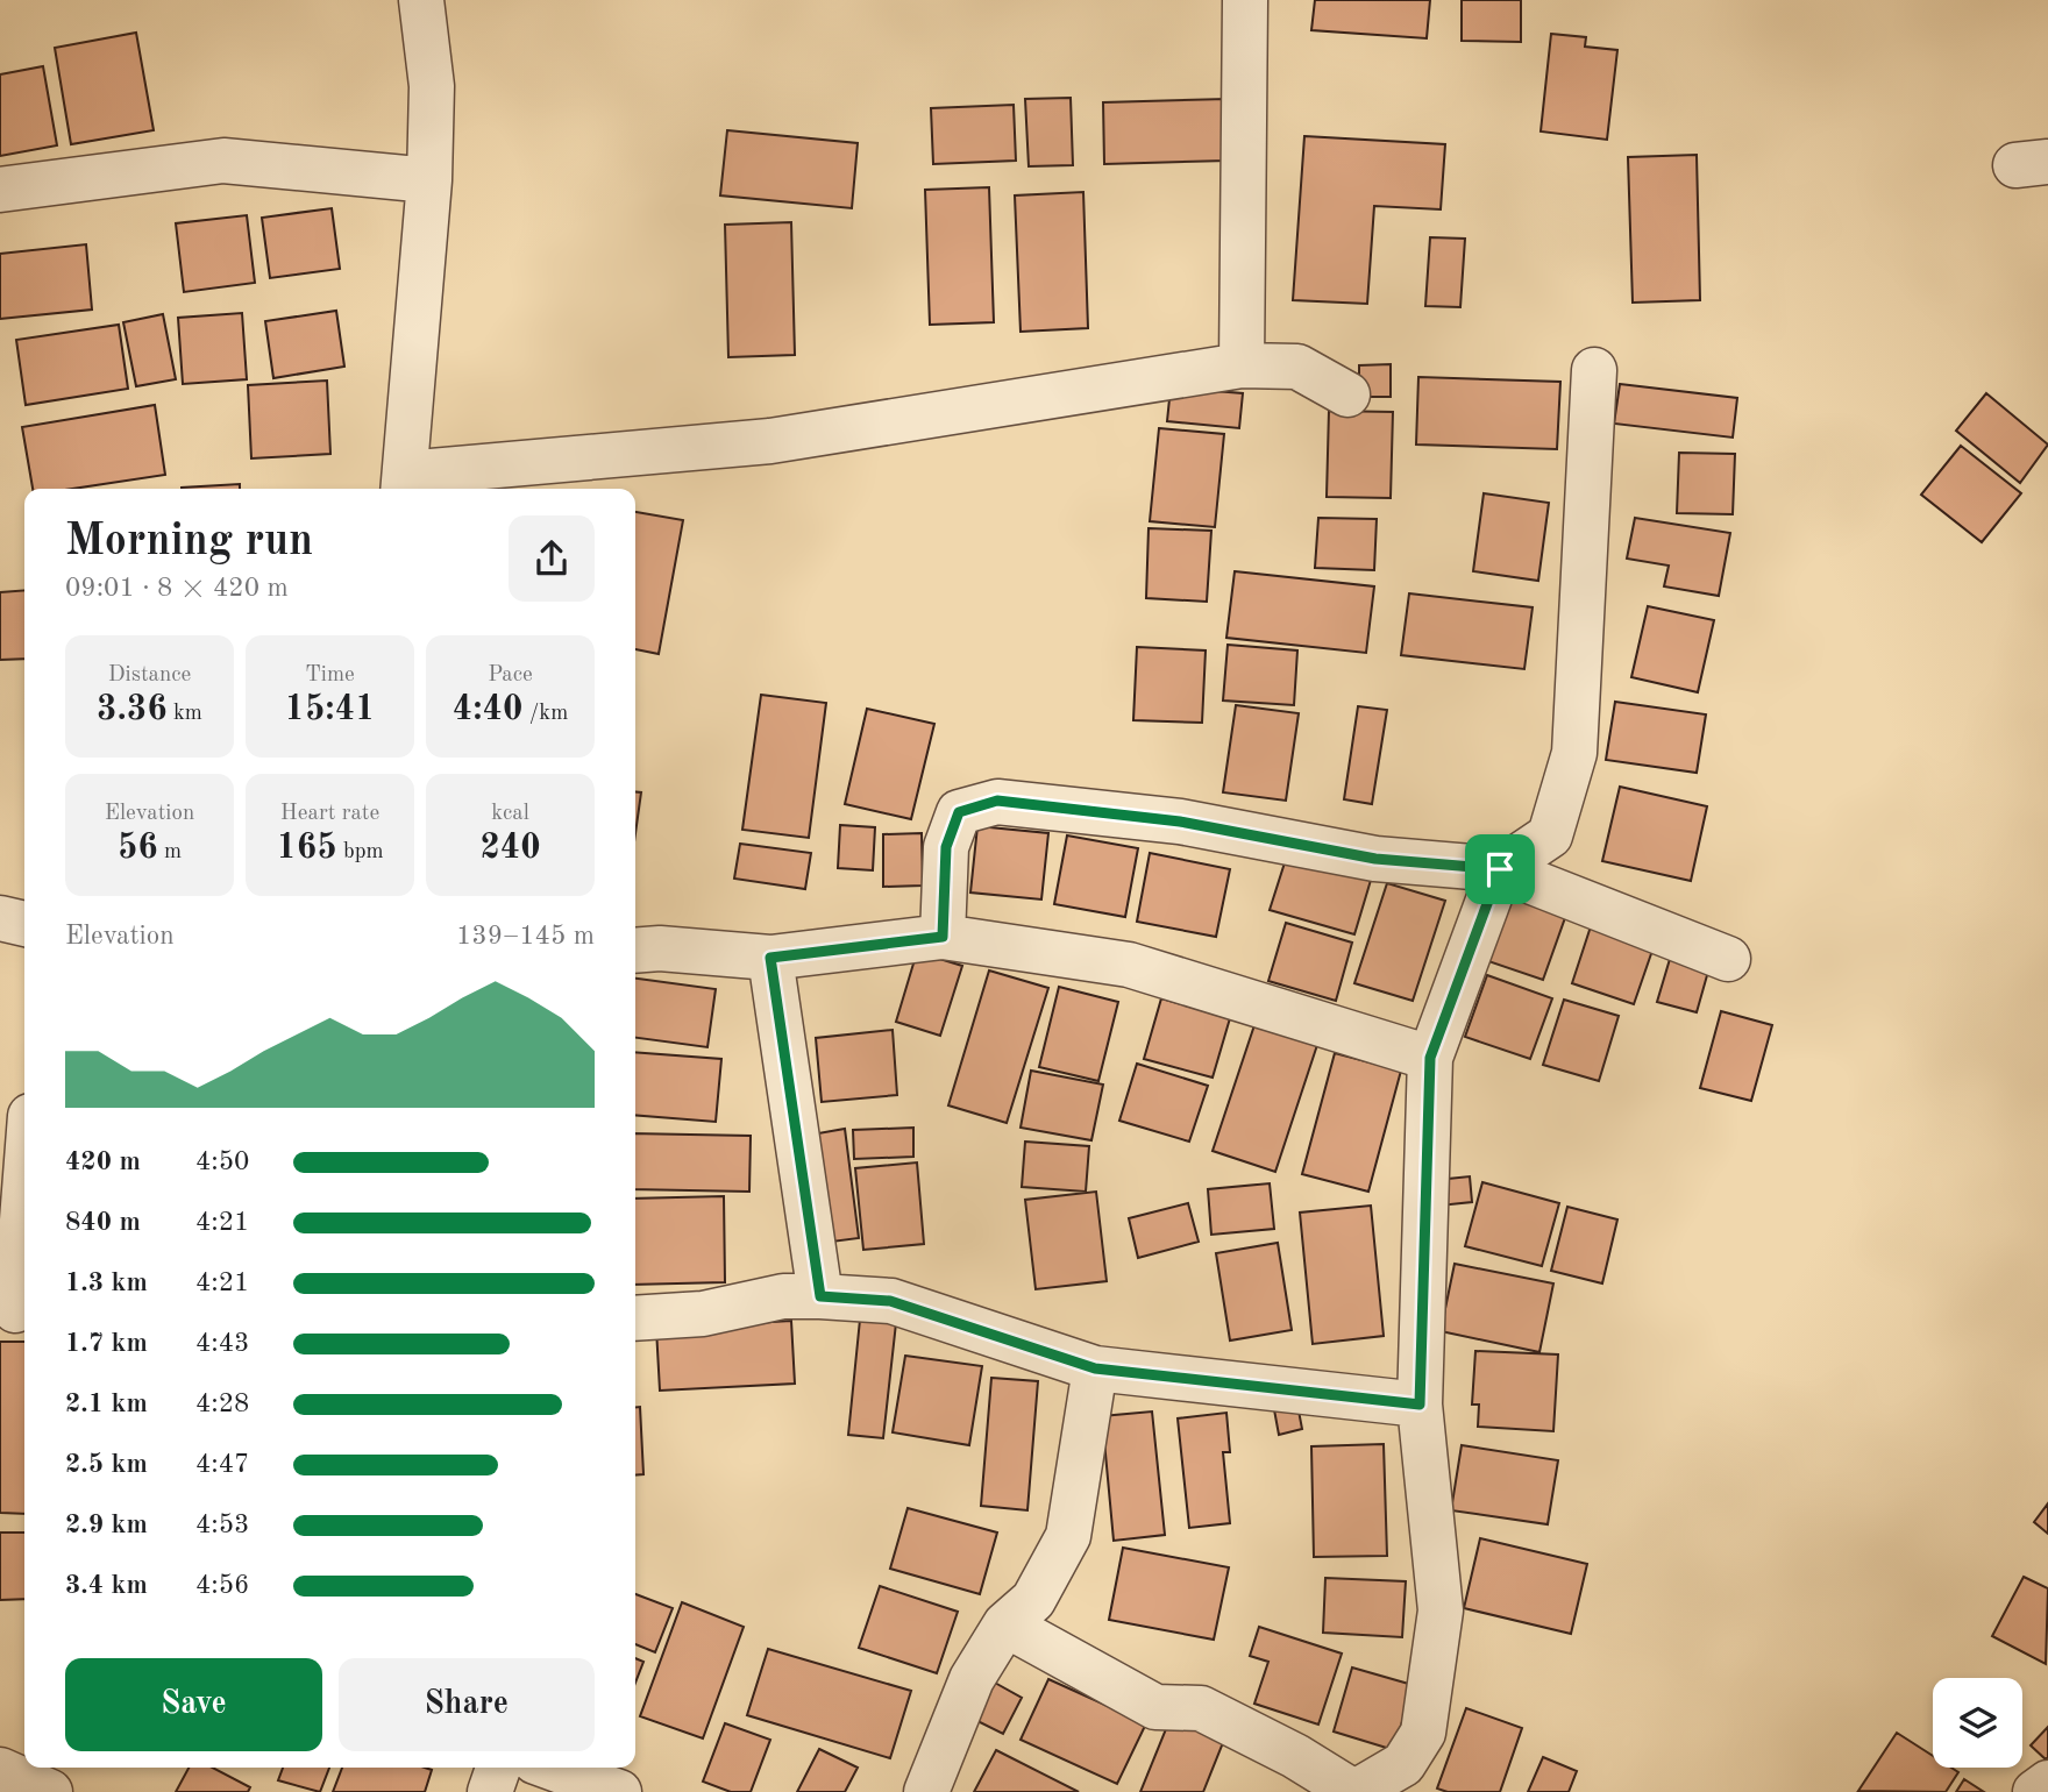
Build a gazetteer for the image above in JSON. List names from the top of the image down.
{
  "page": {
    "heading": ["Morning run", "09:01 · 8 × 420 m"],
    "stats": [
      ["Distance", "3.36 km"],
      ["Time", "15:41"],
      ["Pace", "4:40 /km"],
      ["Elevation", "56 m"],
      ["Heart rate", "165 bpm"],
      ["kcal", "240"]
    ],
    "chart": ["Elevation", "139–145 m"],
    "list": [
      {
        "name": "420 m",
        "note": "4:50"
      },
      {
        "name": "840 m",
        "note": "4:21"
      },
      {
        "name": "1.3 km",
        "note": "4:21"
      },
      {
        "name": "1.7 km",
        "note": "4:43"
      },
      {
        "name": "2.1 km",
        "note": "4:28"
      },
      {
        "name": "2.5 km",
        "note": "4:47"
      },
      {
        "name": "2.9 km",
        "note": "4:53"
      },
      {
        "name": "3.4 km",
        "note": "4:56"
      }
    ],
    "buttons": ["Save", "Share"]
  }
}
